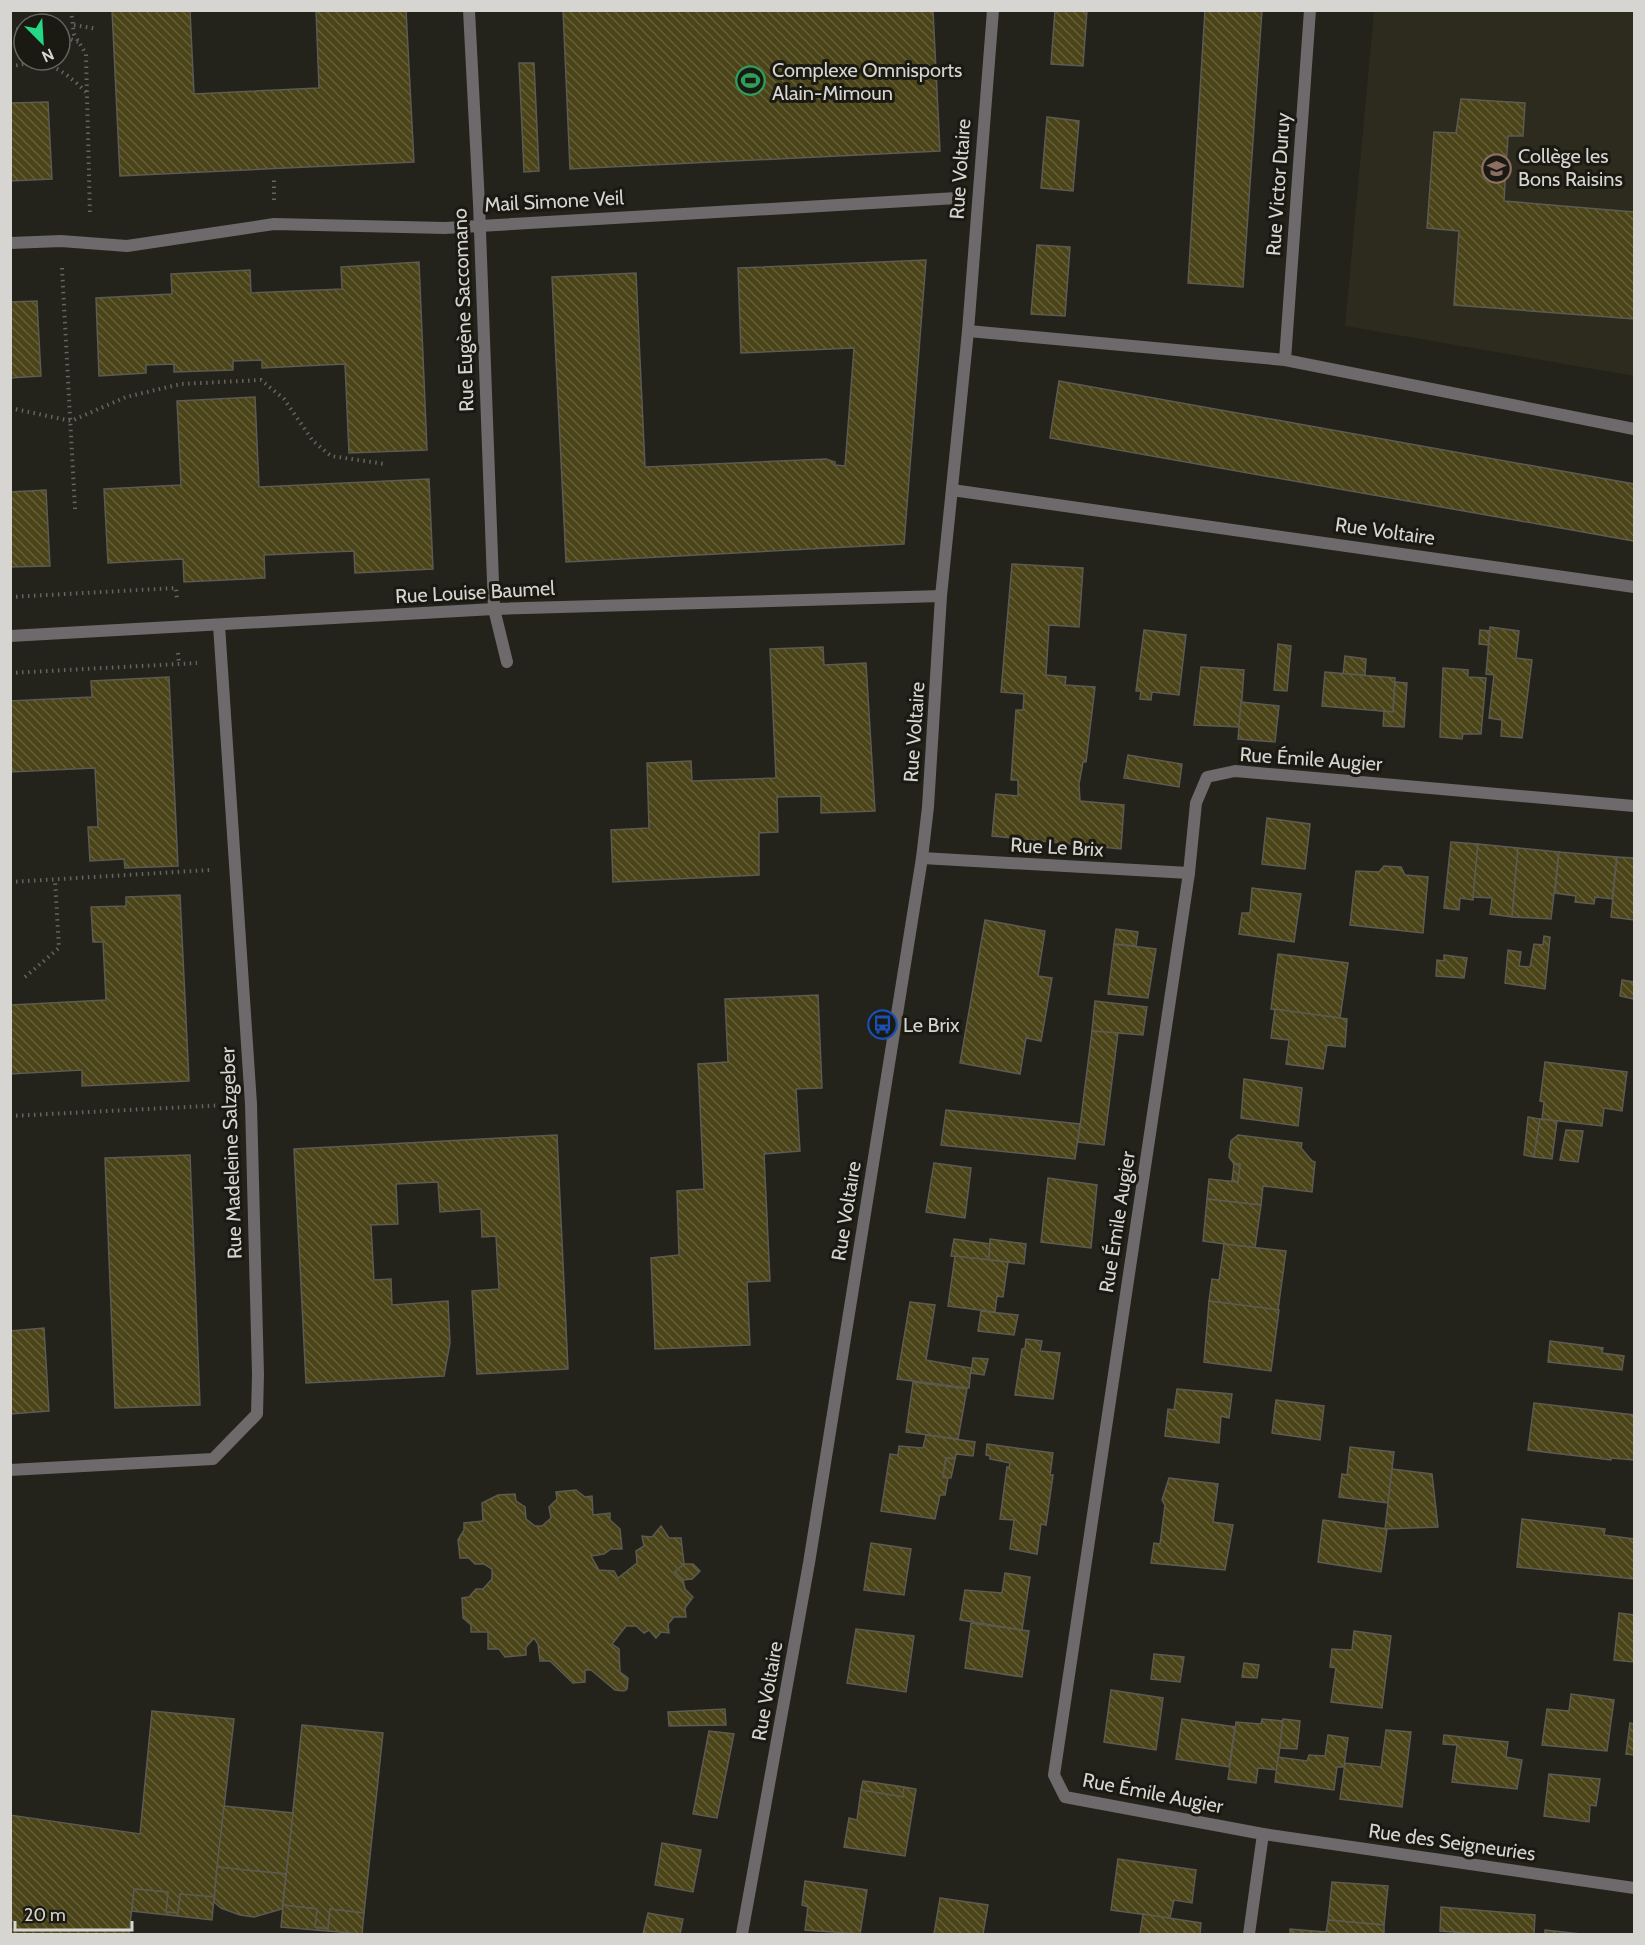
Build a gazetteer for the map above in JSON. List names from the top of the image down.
{
  "streets": {
    "street": [
      "Rue Voltaire",
      "Rue Victor Duruy",
      "Mail Simone Veil",
      "Rue Eugène Saccomano",
      "Rue Louise Baumel",
      "Rue Émile Augier",
      "Rue Le Brix",
      "Rue Madeleine Salzgeber",
      "Rue des Seigneuries"
    ]
  },
  "crossings": [
    ["Rue Voltaire", "Rue Louise Baumel"],
    ["Rue Voltaire", "Rue Le Brix"],
    ["Mail Simone Veil", "Rue Eugène Saccomano"],
    ["Rue Eugène Saccomano", "Rue Louise Baumel"],
    ["Rue Louise Baumel", "Rue Madeleine Salzgeber"],
    ["Rue Émile Augier", "Rue Le Brix"],
    ["Rue Émile Augier", "Rue des Seigneuries"]
  ],
  "places": {
    "sports": ["Complexe Omnisports Alain-Mimoun"],
    "school or university": ["Collège les Bons Raisins"],
    "bus stop": ["Le Brix"]
  },
  "scale_bar": "20 m",
  "north": "bottom right"
}
